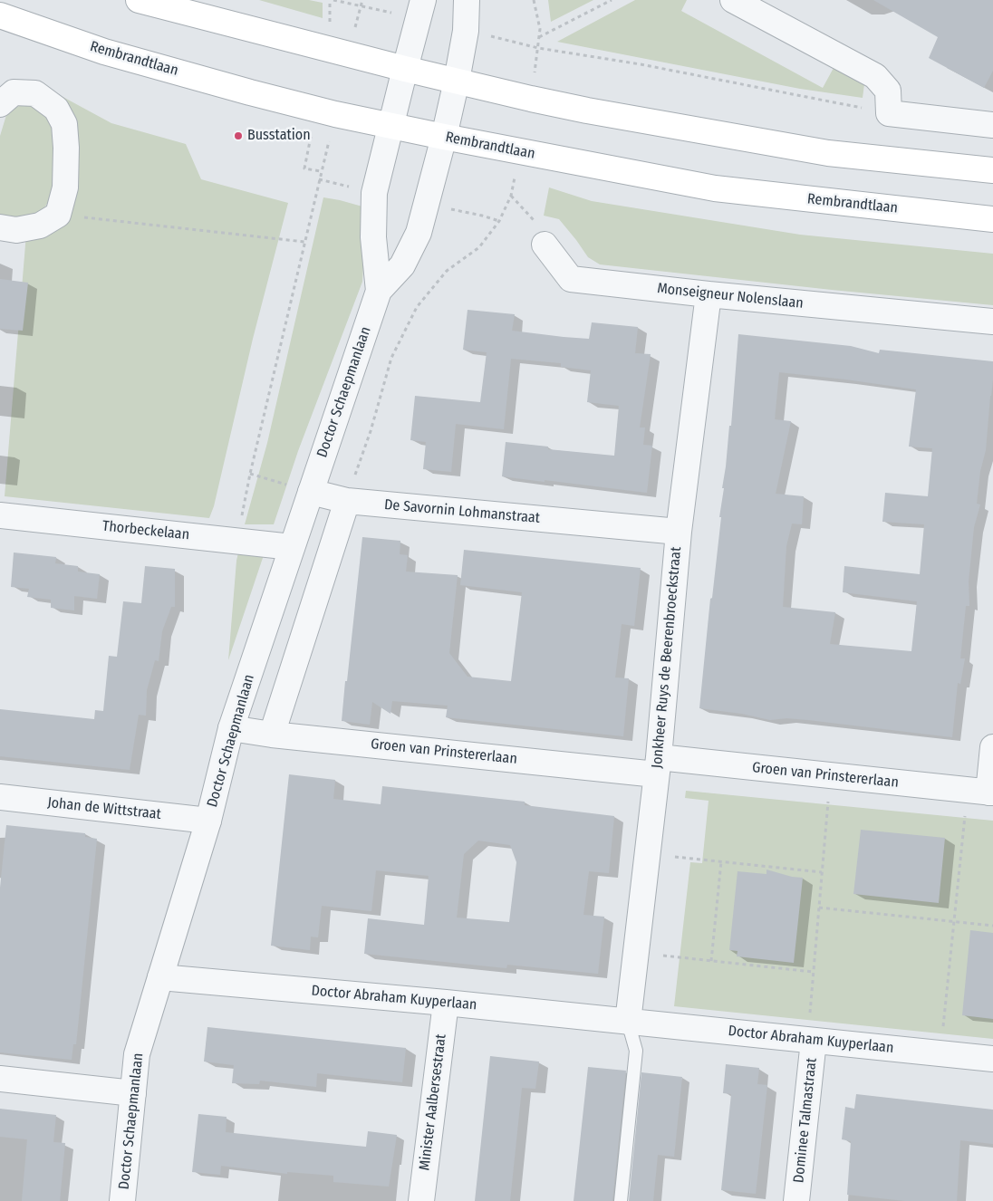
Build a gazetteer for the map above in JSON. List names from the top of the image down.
{
  "streets": {
    "main road": ["Rembrandtlaan"],
    "street": [
      "Monseigneur Nolenslaan",
      "Doctor Schaepmanlaan",
      "De Savornin Lohmanstraat",
      "Thorbeckelaan",
      "Jonkheer Ruys de Beerenbroeckstraat",
      "Groen van Prinstererlaan",
      "Johan de Wittstraat",
      "Doctor Abraham Kuyperlaan",
      "Minister Aalbersestraat",
      "Dominee Talmastraat"
    ]
  },
  "crossings": [
    ["Rembrandtlaan", "Doctor Schaepmanlaan"],
    ["Monseigneur Nolenslaan", "Jonkheer Ruys de Beerenbroeckstraat"],
    ["Doctor Schaepmanlaan", "De Savornin Lohmanstraat"],
    ["Doctor Schaepmanlaan", "Thorbeckelaan"],
    ["Doctor Schaepmanlaan", "Groen van Prinstererlaan"],
    ["Doctor Schaepmanlaan", "Johan de Wittstraat"],
    ["Doctor Schaepmanlaan", "Doctor Abraham Kuyperlaan"],
    ["De Savornin Lohmanstraat", "Jonkheer Ruys de Beerenbroeckstraat"],
    ["Jonkheer Ruys de Beerenbroeckstraat", "Groen van Prinstererlaan"],
    ["Jonkheer Ruys de Beerenbroeckstraat", "Doctor Abraham Kuyperlaan"],
    ["Doctor Abraham Kuyperlaan", "Minister Aalbersestraat"],
    ["Doctor Abraham Kuyperlaan", "Dominee Talmastraat"]
  ],
  "places": ["Busstation"]
}
